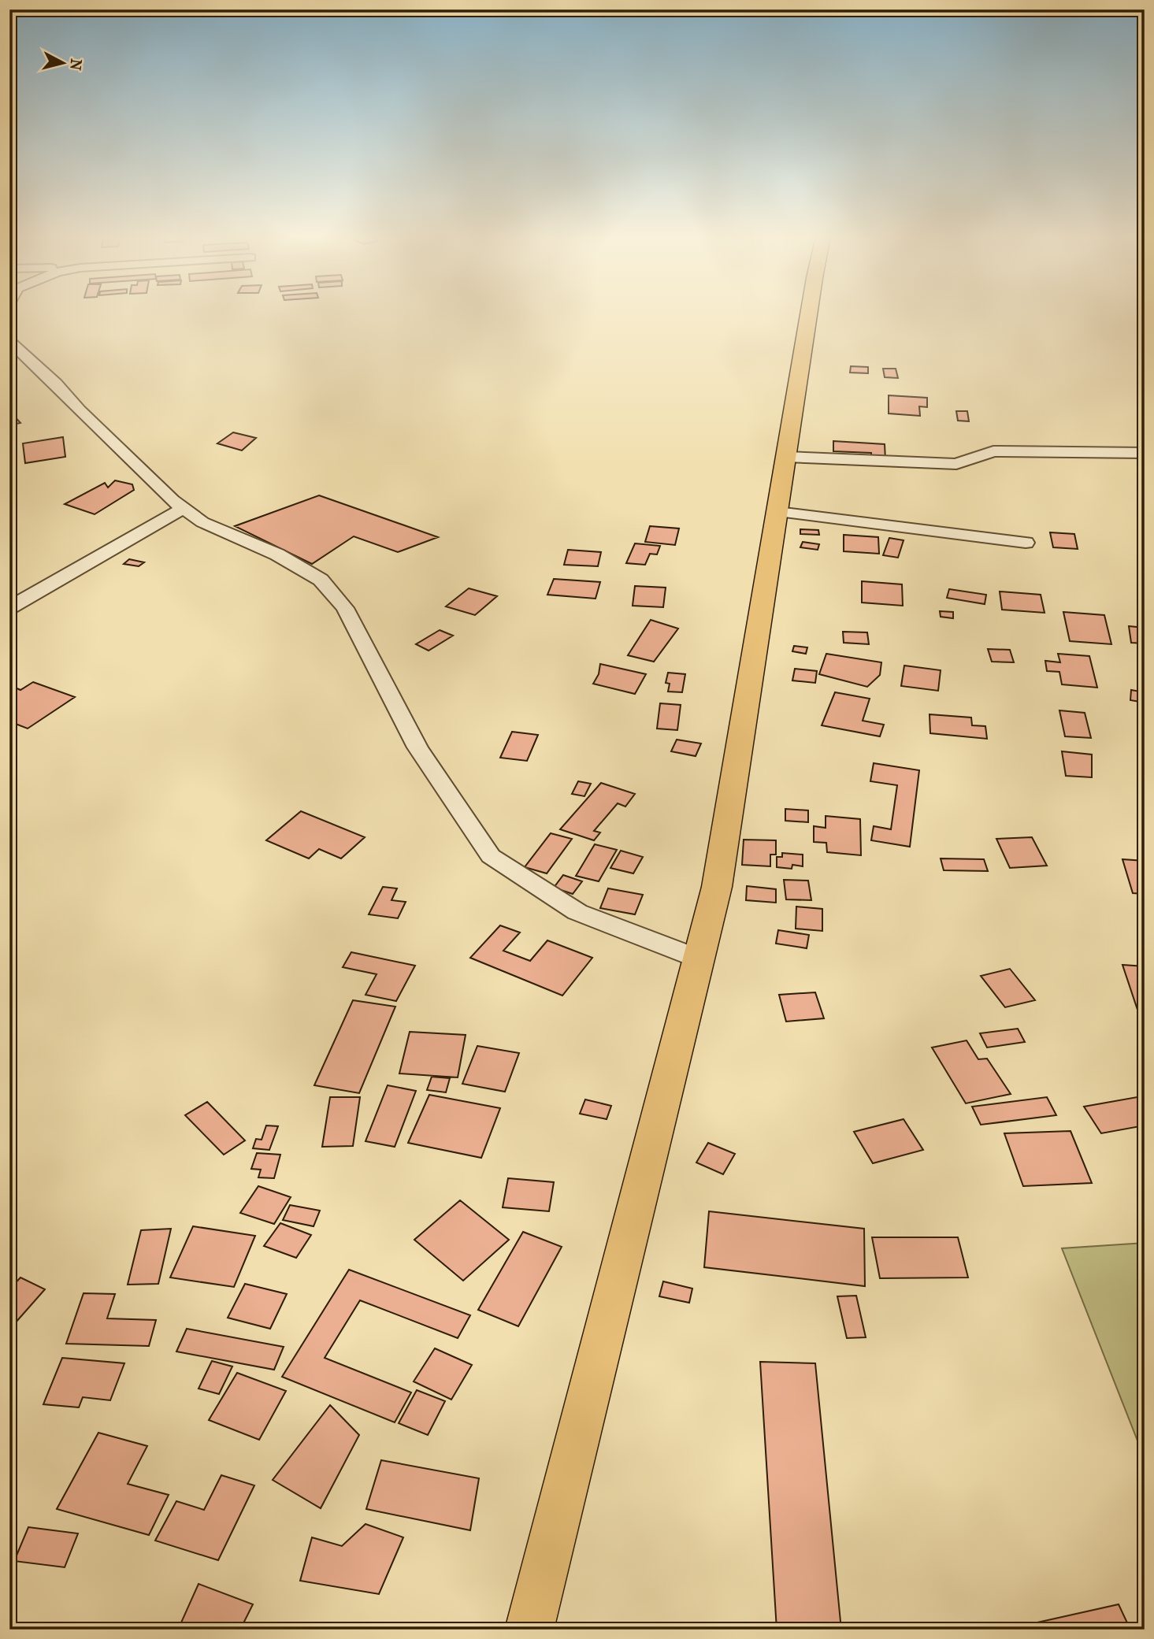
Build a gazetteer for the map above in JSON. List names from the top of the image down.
{
  "north": "right"
}
